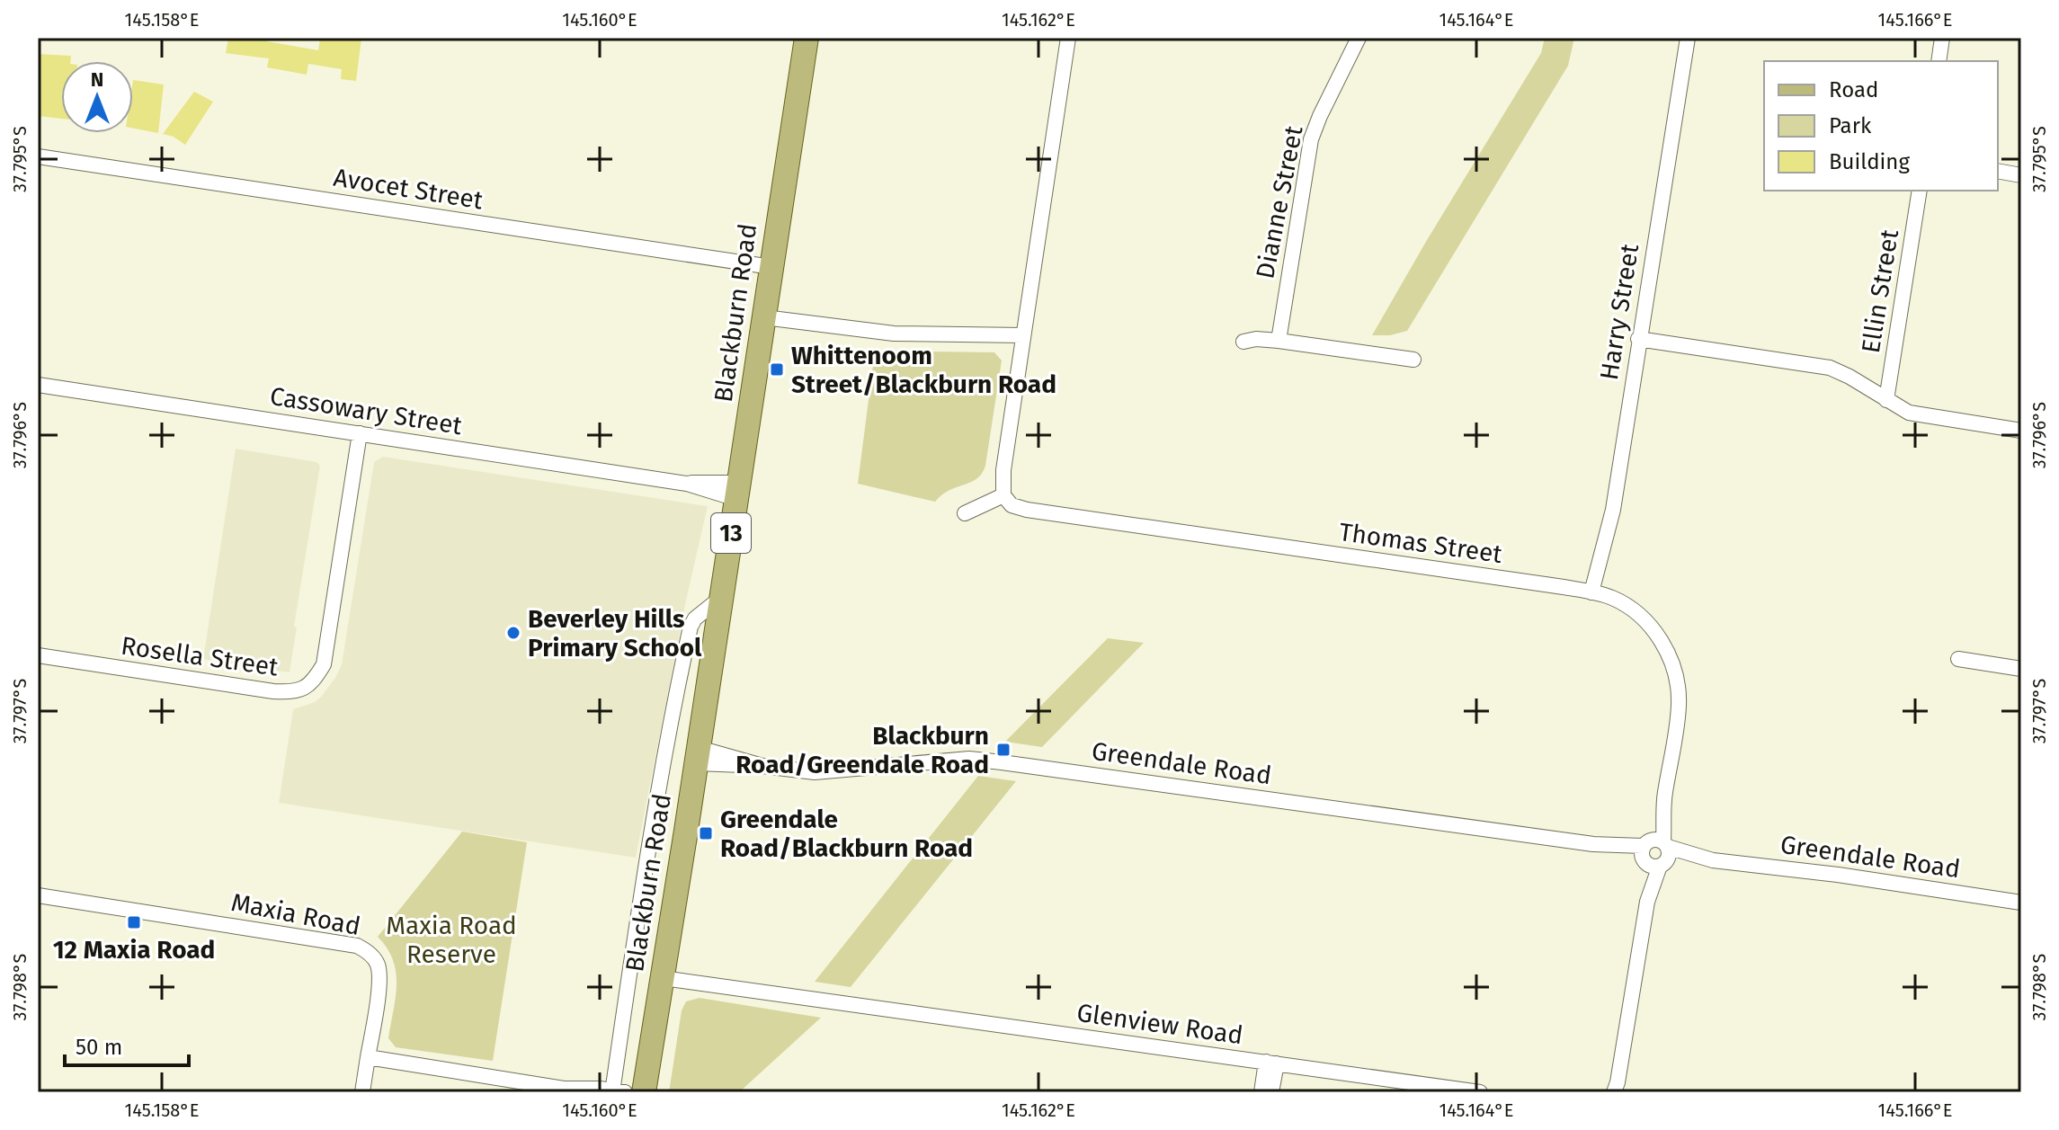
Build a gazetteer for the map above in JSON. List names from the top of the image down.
{
  "streets": {
    "main road": ["Blackburn Road", "13"],
    "street": [
      "Avocet Street",
      "Dianne Street",
      "Ellin Street",
      "Harry Street",
      "Cassowary Street",
      "Thomas Street",
      "Rosella Street",
      "Greendale Road",
      "Maxia Road",
      "Glenview Road"
    ]
  },
  "crossings": [
    ["Avocet Street", "Blackburn Road"],
    ["Harry Street", "Thomas Street"],
    ["Blackburn Road", "Cassowary Street"],
    ["Blackburn Road", "Greendale Road"],
    ["Blackburn Road", "Glenview Road"],
    ["Cassowary Street", "Rosella Street"],
    ["Thomas Street", "Greendale Road"]
  ],
  "parks": ["Maxia Road Reserve"],
  "places": {
    "transit": [
      "Whittenoom Street/Blackburn Road",
      "Blackburn Road/Greendale Road",
      "Greendale Road/Blackburn Road",
      "12 Maxia Road"
    ],
    "other": ["Beverley Hills Primary School"]
  },
  "legend": ["Road", "Park", "Building"],
  "scale_bar": "50 m",
  "north": "top",
  "coordinates": [
    "145.158°E",
    "145.160°E",
    "145.162°E",
    "145.164°E",
    "145.166°E",
    "37.795°S",
    "37.796°S",
    "37.797°S",
    "37.798°S"
  ]
}
